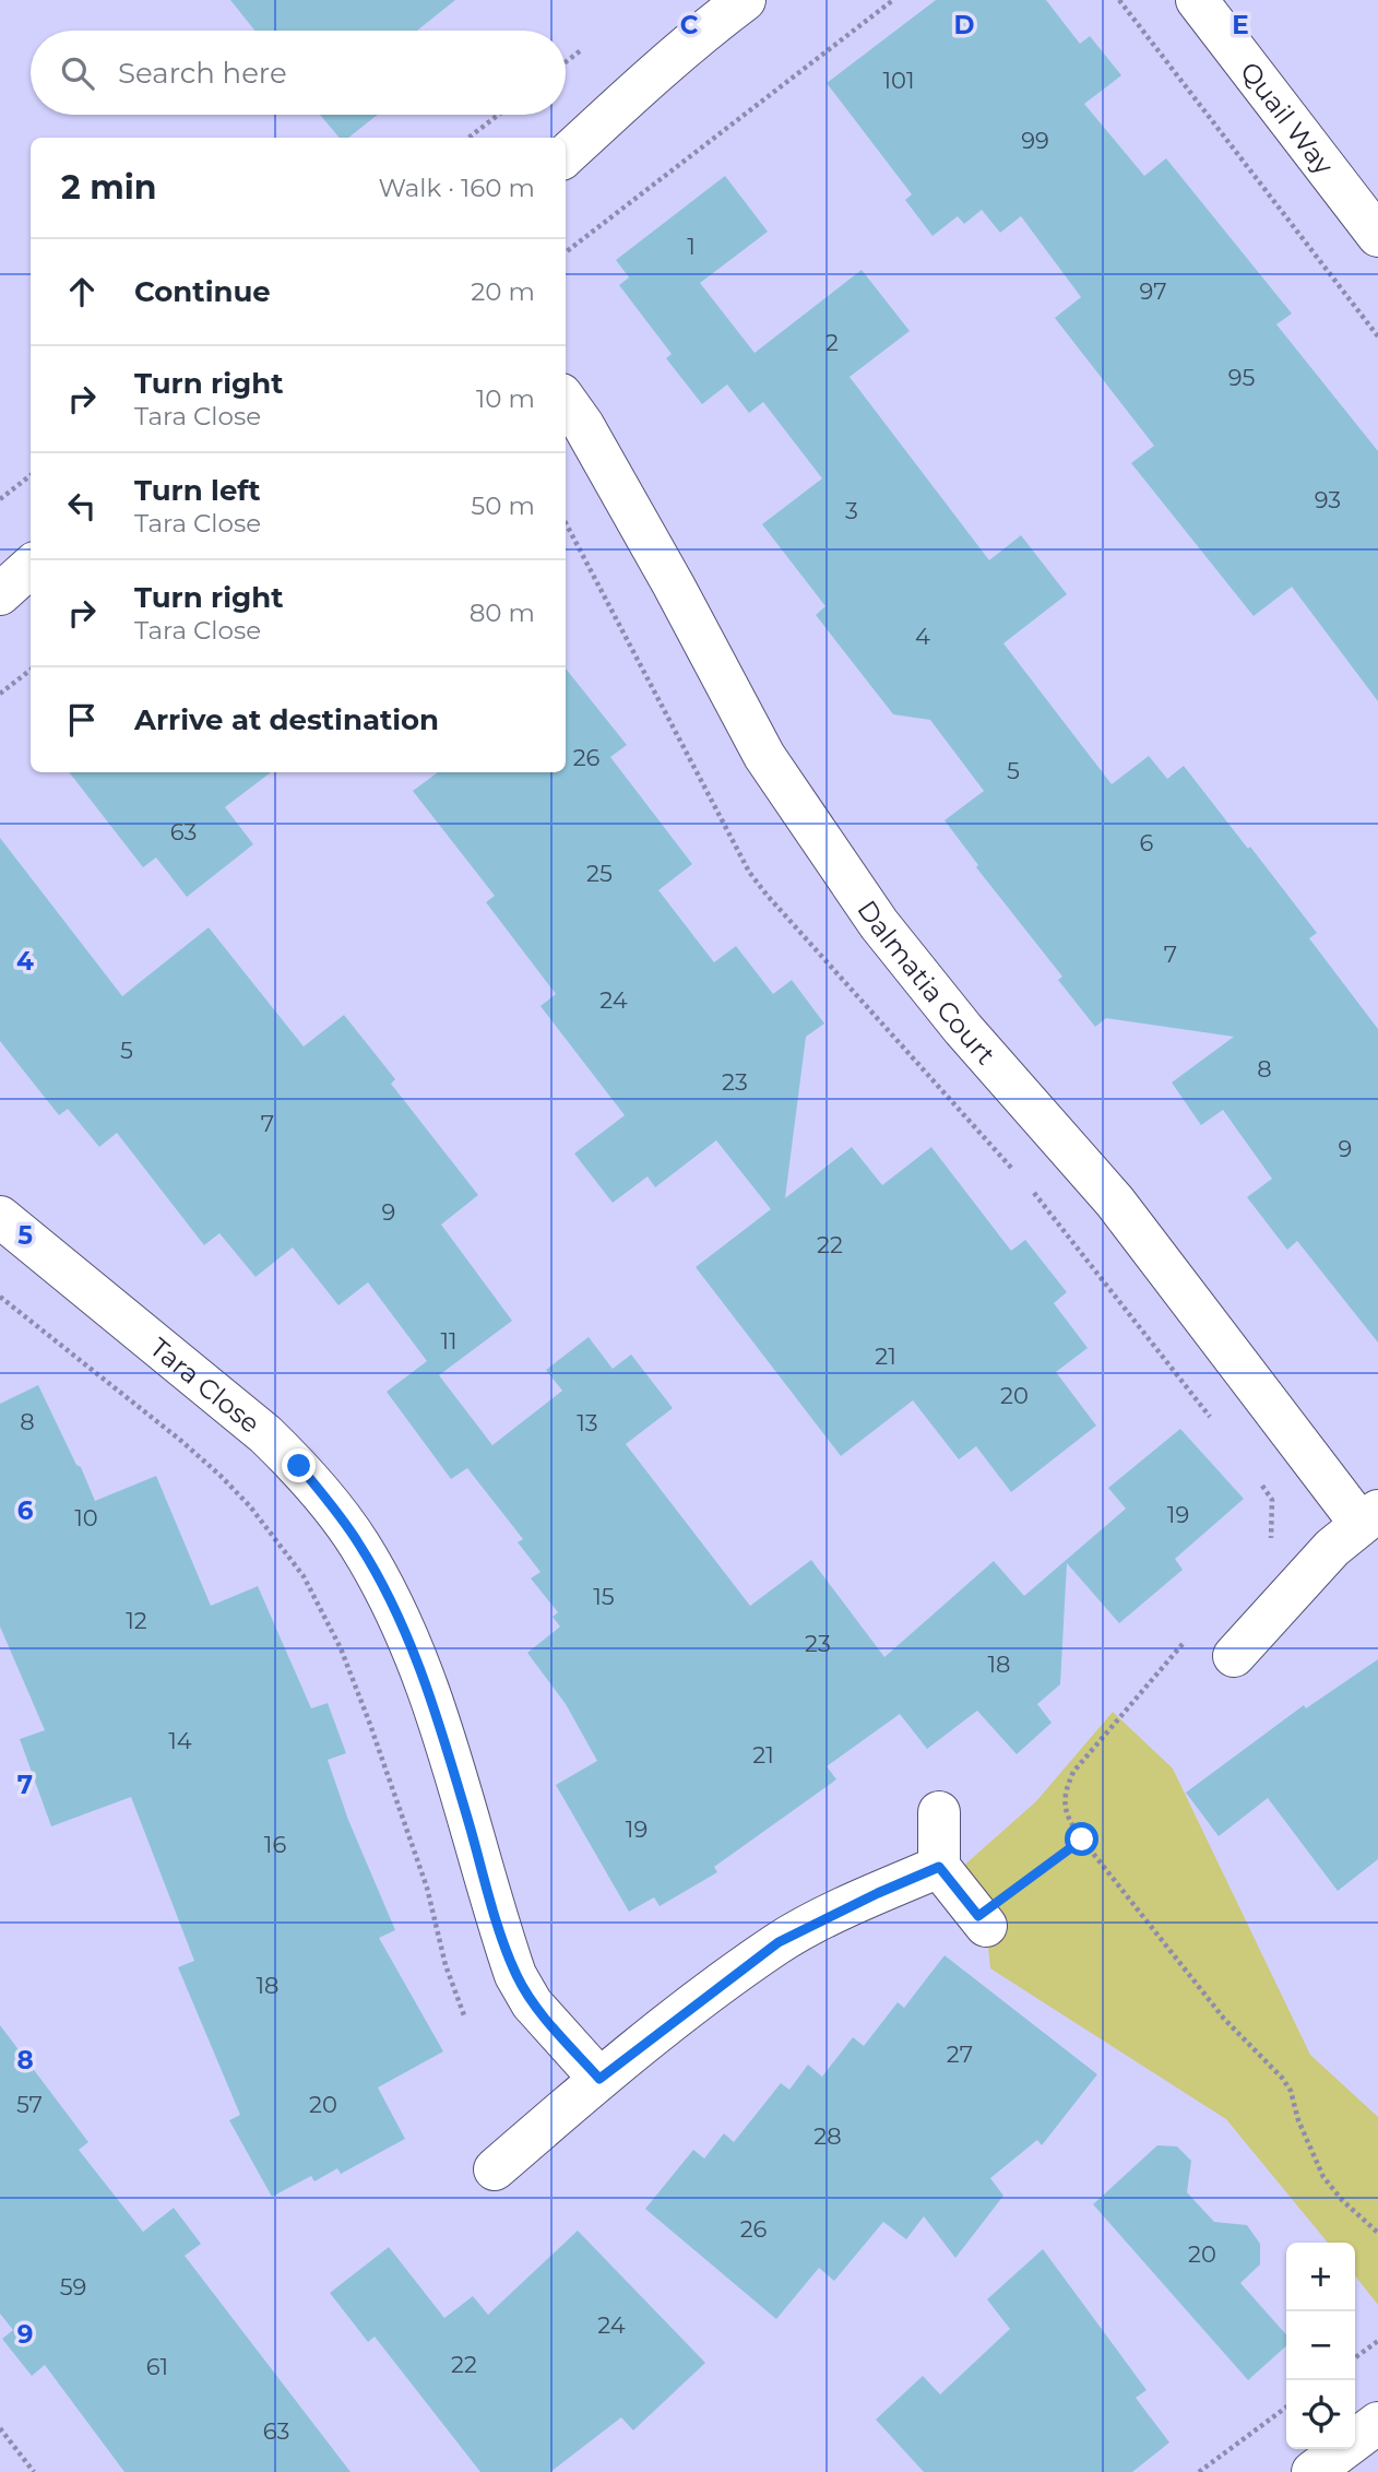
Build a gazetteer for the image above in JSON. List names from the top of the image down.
{
  "streets": {
    "street": ["Quail Way", "Dalmatia Court", "Tara Close"]
  },
  "house_numbers": [
    "101",
    "99",
    "1",
    "97",
    "2",
    "95",
    "93",
    "3",
    "4",
    "26",
    "5",
    "63",
    "6",
    "25",
    "7",
    "24",
    "5",
    "8",
    "23",
    "7",
    "9",
    "9",
    "22",
    "11",
    "21",
    "20",
    "8",
    "13",
    "19",
    "10",
    "15",
    "12",
    "23",
    "18",
    "14",
    "21",
    "19",
    "16",
    "18",
    "27",
    "57",
    "20",
    "28",
    "26",
    "20",
    "59",
    "24",
    "22",
    "61",
    "63"
  ],
  "page": {
    "search": "Search here",
    "heading": ["2 min", "Walk · 160 m"],
    "list": [
      ["Continue", "20 m"],
      ["Turn right", "Tara Close", "10 m"],
      ["Turn left", "Tara Close", "50 m"],
      ["Turn right", "Tara Close", "80 m"],
      "Arrive at destination"
    ],
    "map_buttons": ["+", "−"]
  },
  "grid": {
    "columns": ["C", "D", "E"],
    "rows": [
      "4",
      "5",
      "6",
      "7",
      "8",
      "9"
    ]
  }
}
